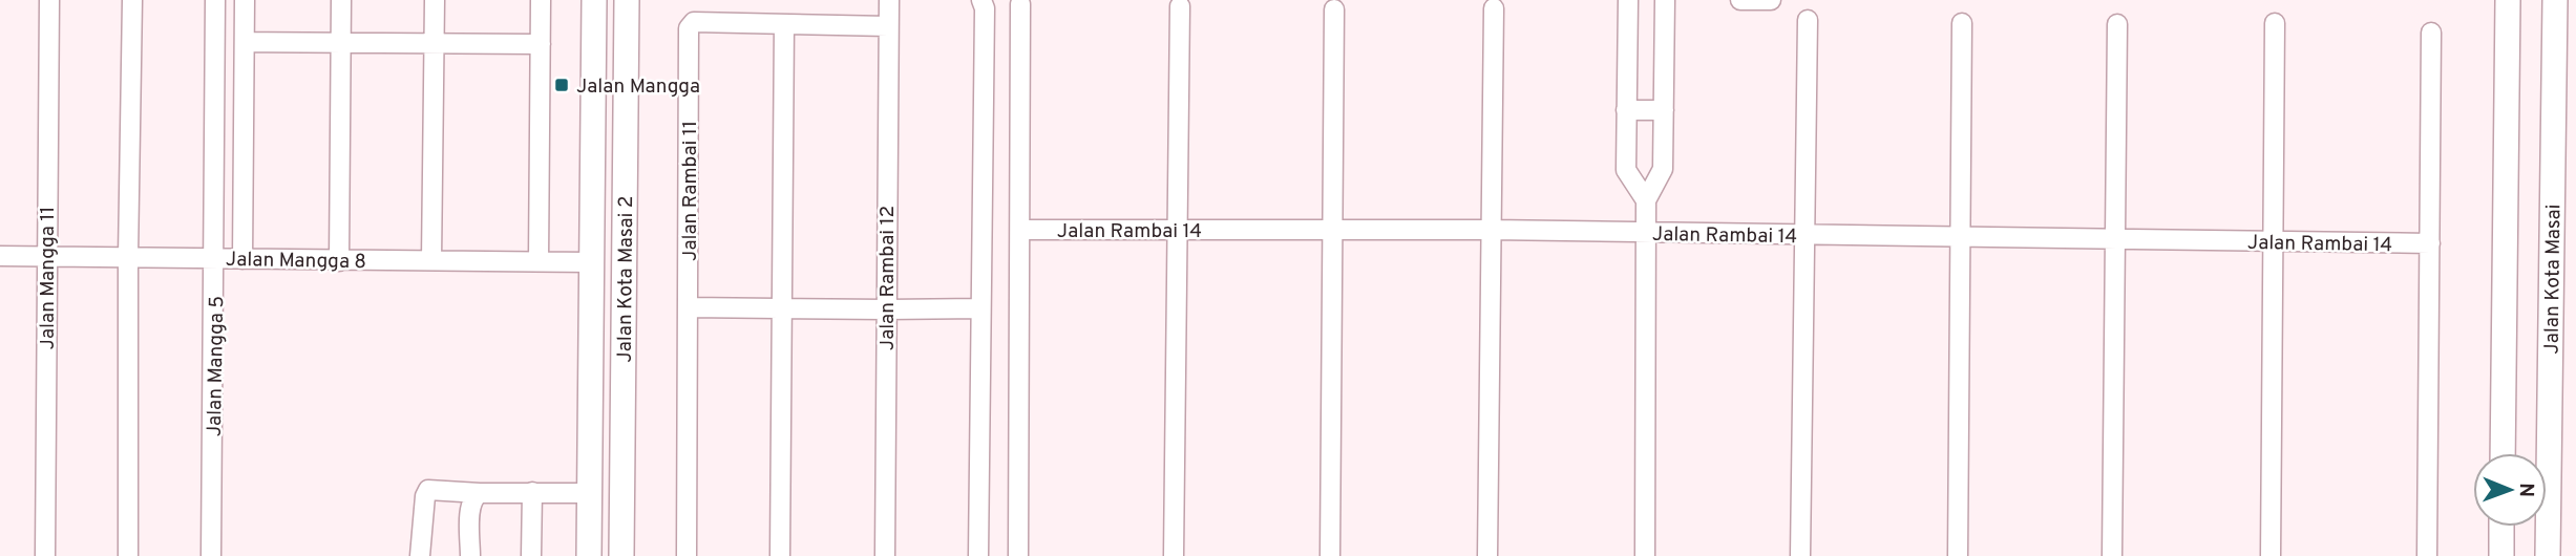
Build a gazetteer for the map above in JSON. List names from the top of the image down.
{
  "streets": {
    "main road": ["Jalan Kota Masai 2", "Jalan Kota Masai"],
    "street": [
      "Jalan Rambai 11",
      "Jalan Rambai 14",
      "Jalan Mangga 8",
      "Jalan Mangga 11",
      "Jalan Rambai 12",
      "Jalan Mangga 5"
    ]
  },
  "crossings": [
    ["Jalan Rambai 11", "Jalan Rambai 12"],
    ["Jalan Mangga 8", "Jalan Mangga 11"],
    ["Jalan Mangga 8", "Jalan Kota Masai 2"],
    ["Jalan Mangga 8", "Jalan Mangga 5"]
  ],
  "places": {
    "transit": ["Jalan Mangga"]
  },
  "north": "right"
}
